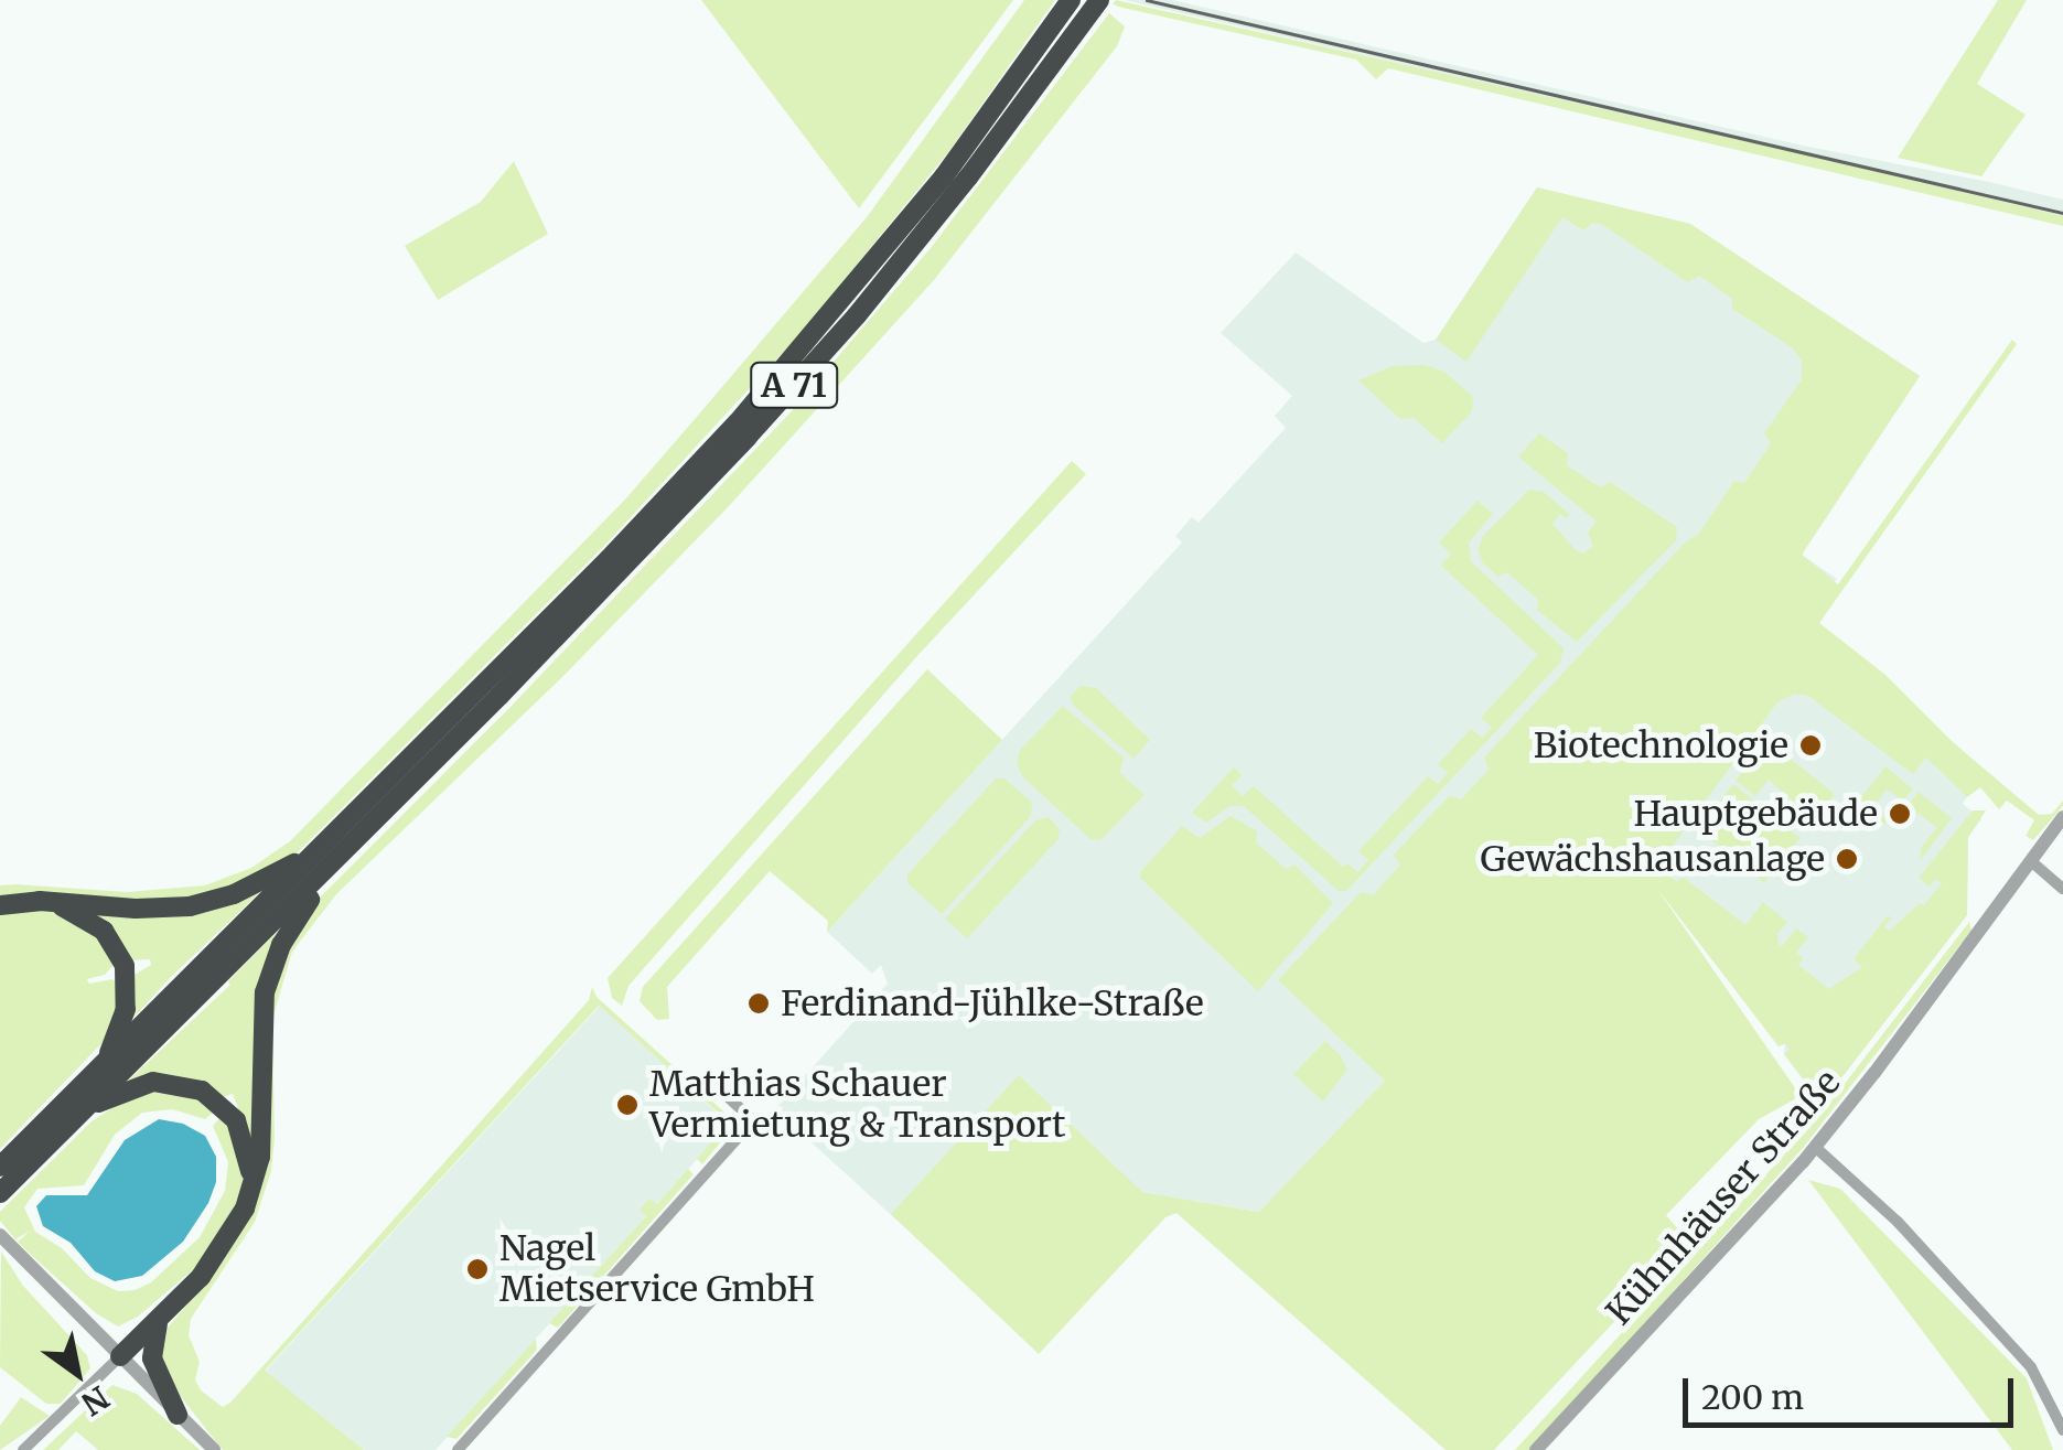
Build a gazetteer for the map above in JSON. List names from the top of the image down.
{
  "streets": {
    "highway": ["A 71"],
    "street": ["Kühnhäuser Straße"]
  },
  "places": [
    "Biotechnologie",
    "Hauptgebäude",
    "Gewächshausanlage",
    "Ferdinand-Jühlke-Straße",
    "Matthias Schauer Vermietung & Transport",
    "Nagel Mietservice GmbH"
  ],
  "scale_bar": "200 m",
  "north": "bottom right"
}
